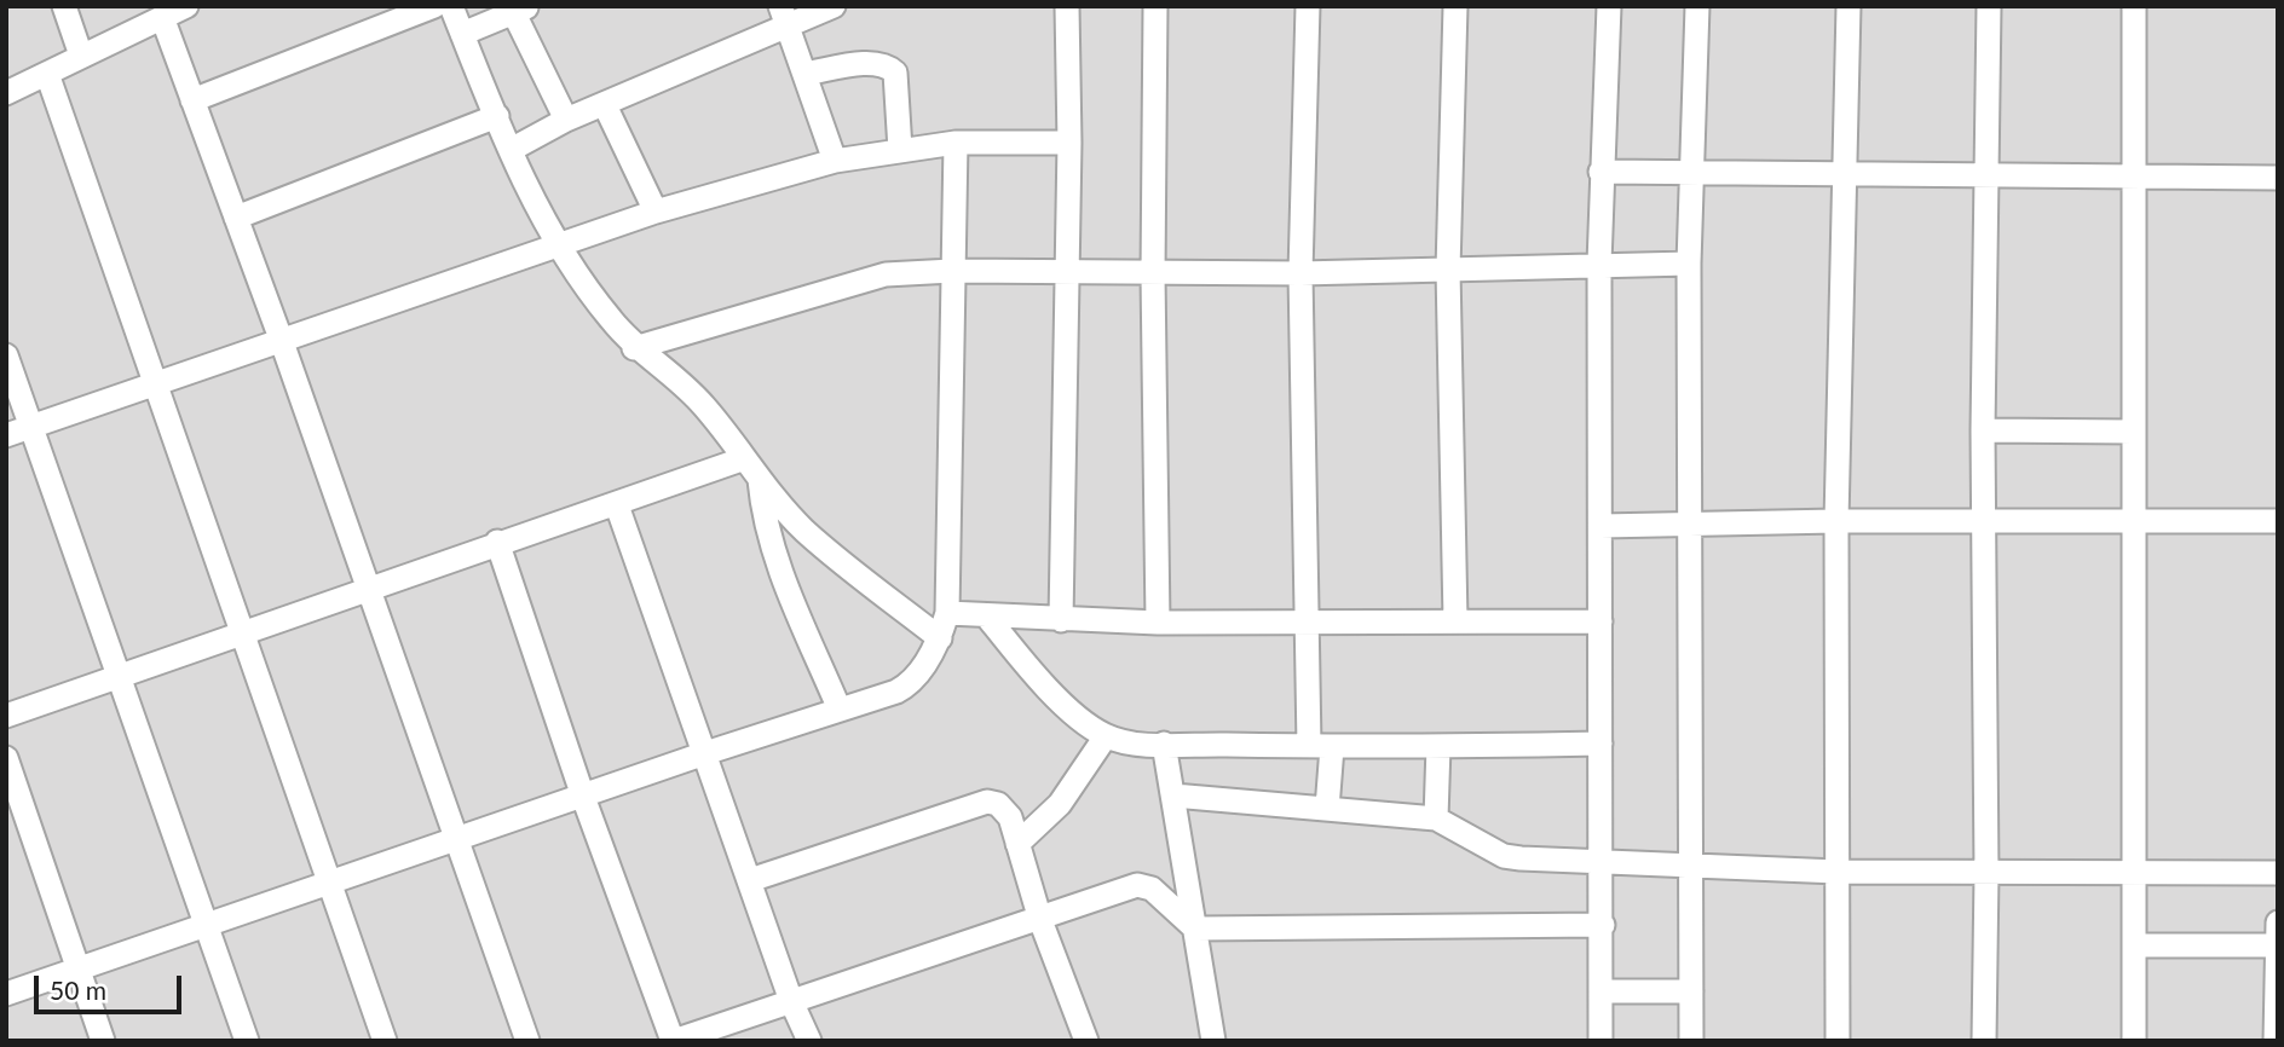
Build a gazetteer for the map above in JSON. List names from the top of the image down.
{
  "scale_bar": "50 m"
}
